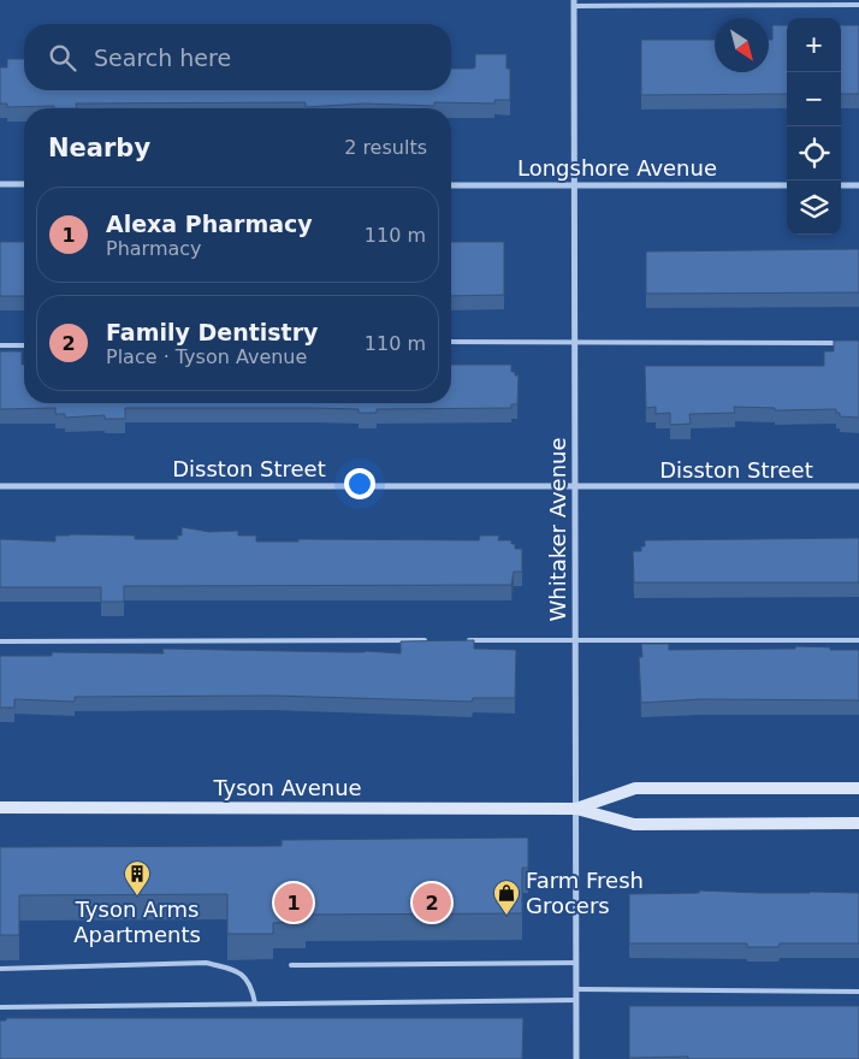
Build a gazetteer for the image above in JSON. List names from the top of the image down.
{
  "streets": {
    "street": [
      "Longshore Avenue",
      "Disston Street",
      "Whitaker Avenue",
      "Tyson Avenue"
    ]
  },
  "crossings": [
    ["Longshore Avenue", "Whitaker Avenue"],
    ["Disston Street", "Whitaker Avenue"],
    ["Whitaker Avenue", "Tyson Avenue"]
  ],
  "places": {
    "building": ["Tyson Arms Apartments"],
    "shop": ["Farm Fresh Grocers"]
  },
  "north": "bottom right",
  "page": {
    "map_buttons": ["+", "−"],
    "search": "Search here",
    "heading": ["Nearby", "2 results"],
    "list": [
      {
        "mark": "1",
        "name": "Alexa Pharmacy",
        "note": "Pharmacy",
        "value": "110 m"
      },
      {
        "mark": "2",
        "name": "Family Dentistry",
        "note": "Place · Tyson Avenue",
        "value": "110 m"
      }
    ],
    "pins": ["1", "2"]
  }
}
